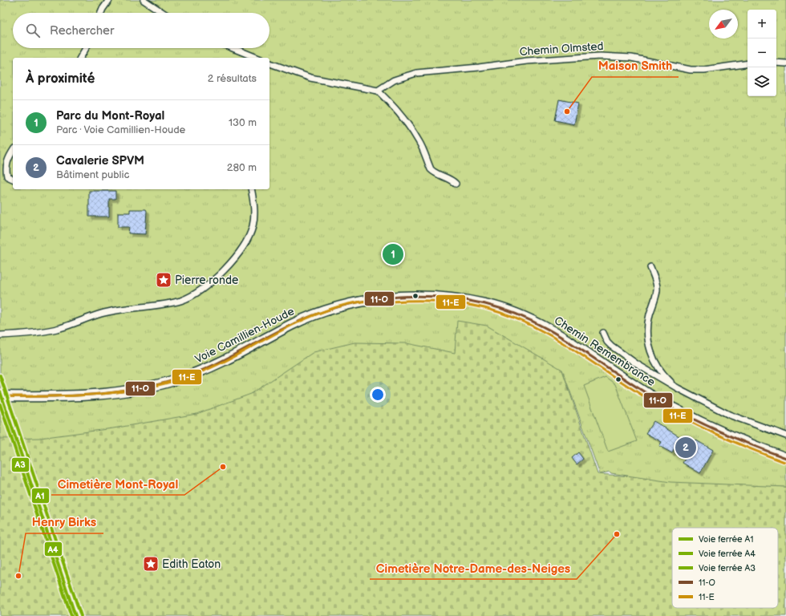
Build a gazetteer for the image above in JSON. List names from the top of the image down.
{
  "streets": {
    "street": ["Chemin Olmsted", "Voie Camillien-Houde", "Chemin Remembrance"]
  },
  "crossings": [
    ["Voie Camillien-Houde", "Chemin Remembrance"]
  ],
  "places": {
    "other": [
      "Maison Smith",
      "Cimetière Mont-Royal",
      "Cimetière Notre-Dame-des-Neiges",
      "Henry Birks"
    ],
    "place": ["Pierre ronde", "Edith Eaton"]
  },
  "lines": [
    "transit line 11-O",
    "transit line 11-E",
    "rail line A1",
    "rail line A4",
    "rail line A3"
  ],
  "legend": [
    "Voie ferrée A1",
    "Voie ferrée A4",
    "Voie ferrée A3",
    "11-O",
    "11-E"
  ],
  "north": "bottom left",
  "page": {
    "map_buttons": ["+", "−"],
    "search": "Rechercher",
    "heading": ["À proximité", "2 résultats"],
    "list": [
      {
        "mark": "1",
        "name": "Parc du Mont-Royal",
        "note": "Parc · Voie Camillien-Houde",
        "value": "130 m"
      },
      {
        "mark": "2",
        "name": "Cavalerie SPVM",
        "note": "Bâtiment public",
        "value": "280 m"
      }
    ],
    "pins": ["1", "2"]
  }
}
